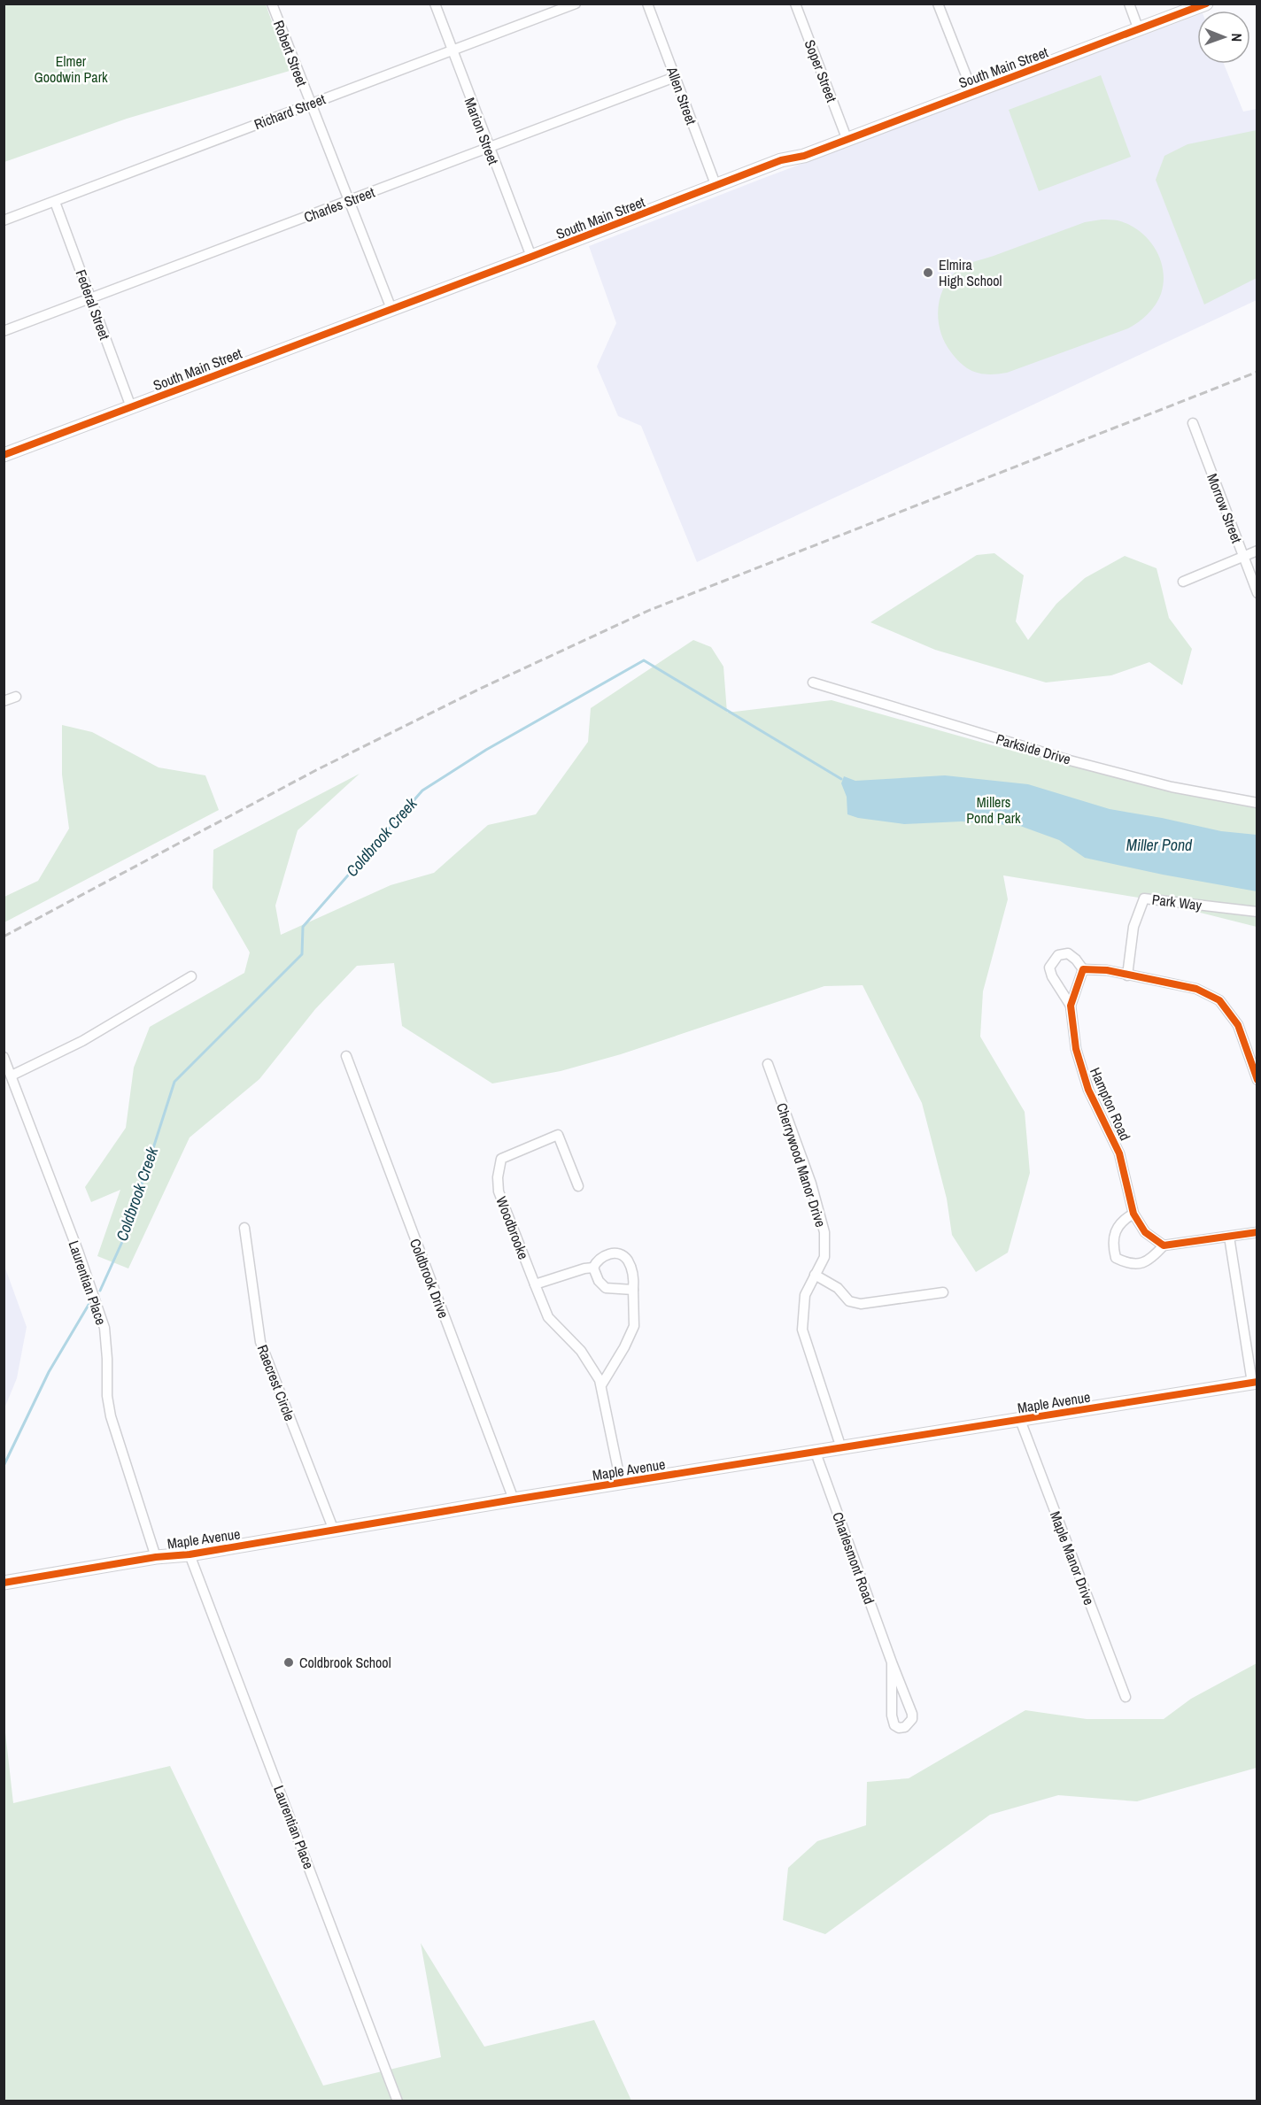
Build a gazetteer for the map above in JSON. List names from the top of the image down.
{
  "streets": {
    "street": [
      "Robert Street",
      "South Main Street",
      "Soper Street",
      "Allen Street",
      "Richard Street",
      "Marion Street",
      "Charles Street",
      "Federal Street",
      "Morrow Street",
      "Parkside Drive",
      "Park Way",
      "Hampton Road",
      "Cherrywood Manor Drive",
      "Woodbrooke",
      "Coldbrook Drive",
      "Laurentian Place",
      "Raecrest Circle",
      "Maple Avenue",
      "Charlesmont Road",
      "Maple Manor Drive"
    ]
  },
  "crossings": [
    ["Robert Street", "South Main Street"],
    ["Robert Street", "Richard Street"],
    ["Robert Street", "Charles Street"],
    ["South Main Street", "Soper Street"],
    ["South Main Street", "Allen Street"],
    ["South Main Street", "Marion Street"],
    ["South Main Street", "Federal Street"],
    ["Allen Street", "Charles Street"],
    ["Richard Street", "Marion Street"],
    ["Richard Street", "Federal Street"],
    ["Marion Street", "Charles Street"],
    ["Charles Street", "Federal Street"],
    ["Cherrywood Manor Drive", "Maple Avenue"],
    ["Woodbrooke", "Maple Avenue"],
    ["Coldbrook Drive", "Maple Avenue"],
    ["Laurentian Place", "Maple Avenue"],
    ["Raecrest Circle", "Maple Avenue"],
    ["Maple Avenue", "Charlesmont Road"],
    ["Maple Avenue", "Maple Manor Drive"]
  ],
  "water": ["Coldbrook Creek", "Miller Pond"],
  "parks": ["Elmer Goodwin Park", "Millers Pond Park"],
  "places": ["Elmira High School", "Coldbrook School"],
  "north": "right"
}
